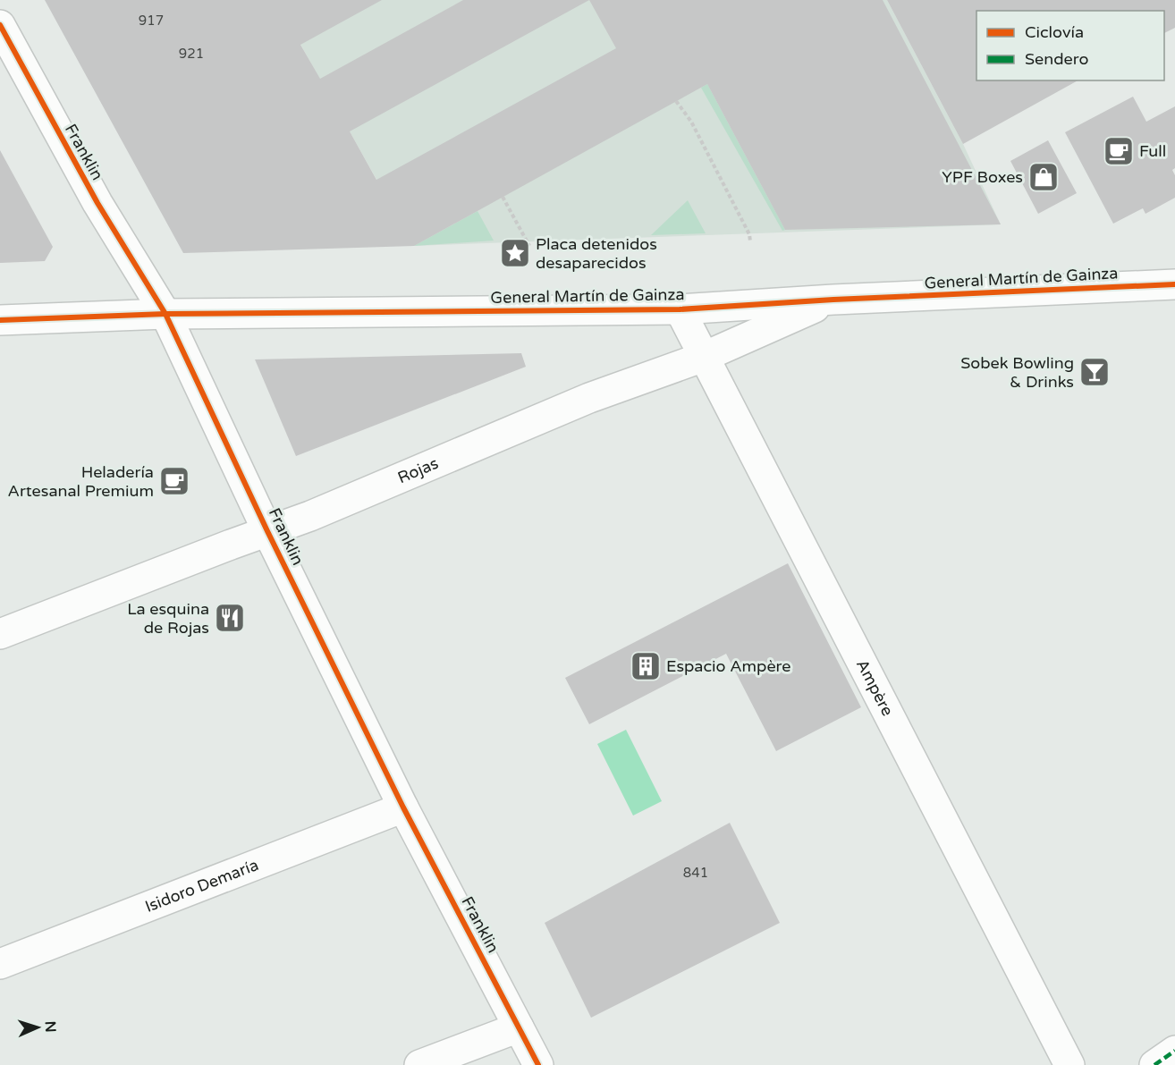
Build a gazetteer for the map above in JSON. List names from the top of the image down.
{
  "streets": {
    "street": [
      "Franklin",
      "General Martín de Gainza",
      "Rojas",
      "Ampère",
      "Isidoro Demaría"
    ]
  },
  "crossings": [
    ["Franklin", "General Martín de Gainza"],
    ["Franklin", "Rojas"],
    ["Franklin", "Isidoro Demaría"],
    ["General Martín de Gainza", "Rojas"],
    ["General Martín de Gainza", "Ampère"],
    ["Rojas", "Ampère"]
  ],
  "places": {
    "cafe": ["Full", "Heladería Artesanal Premium"],
    "shop": ["YPF Boxes"],
    "place": ["Placa detenidos desaparecidos"],
    "bar": ["Sobek Bowling & Drinks"],
    "restaurant": ["La esquina de Rojas"],
    "building": ["Espacio Ampère"]
  },
  "house_numbers": ["917", "921", "841"],
  "legend": ["Ciclovía", "Sendero"],
  "north": "right"
}
